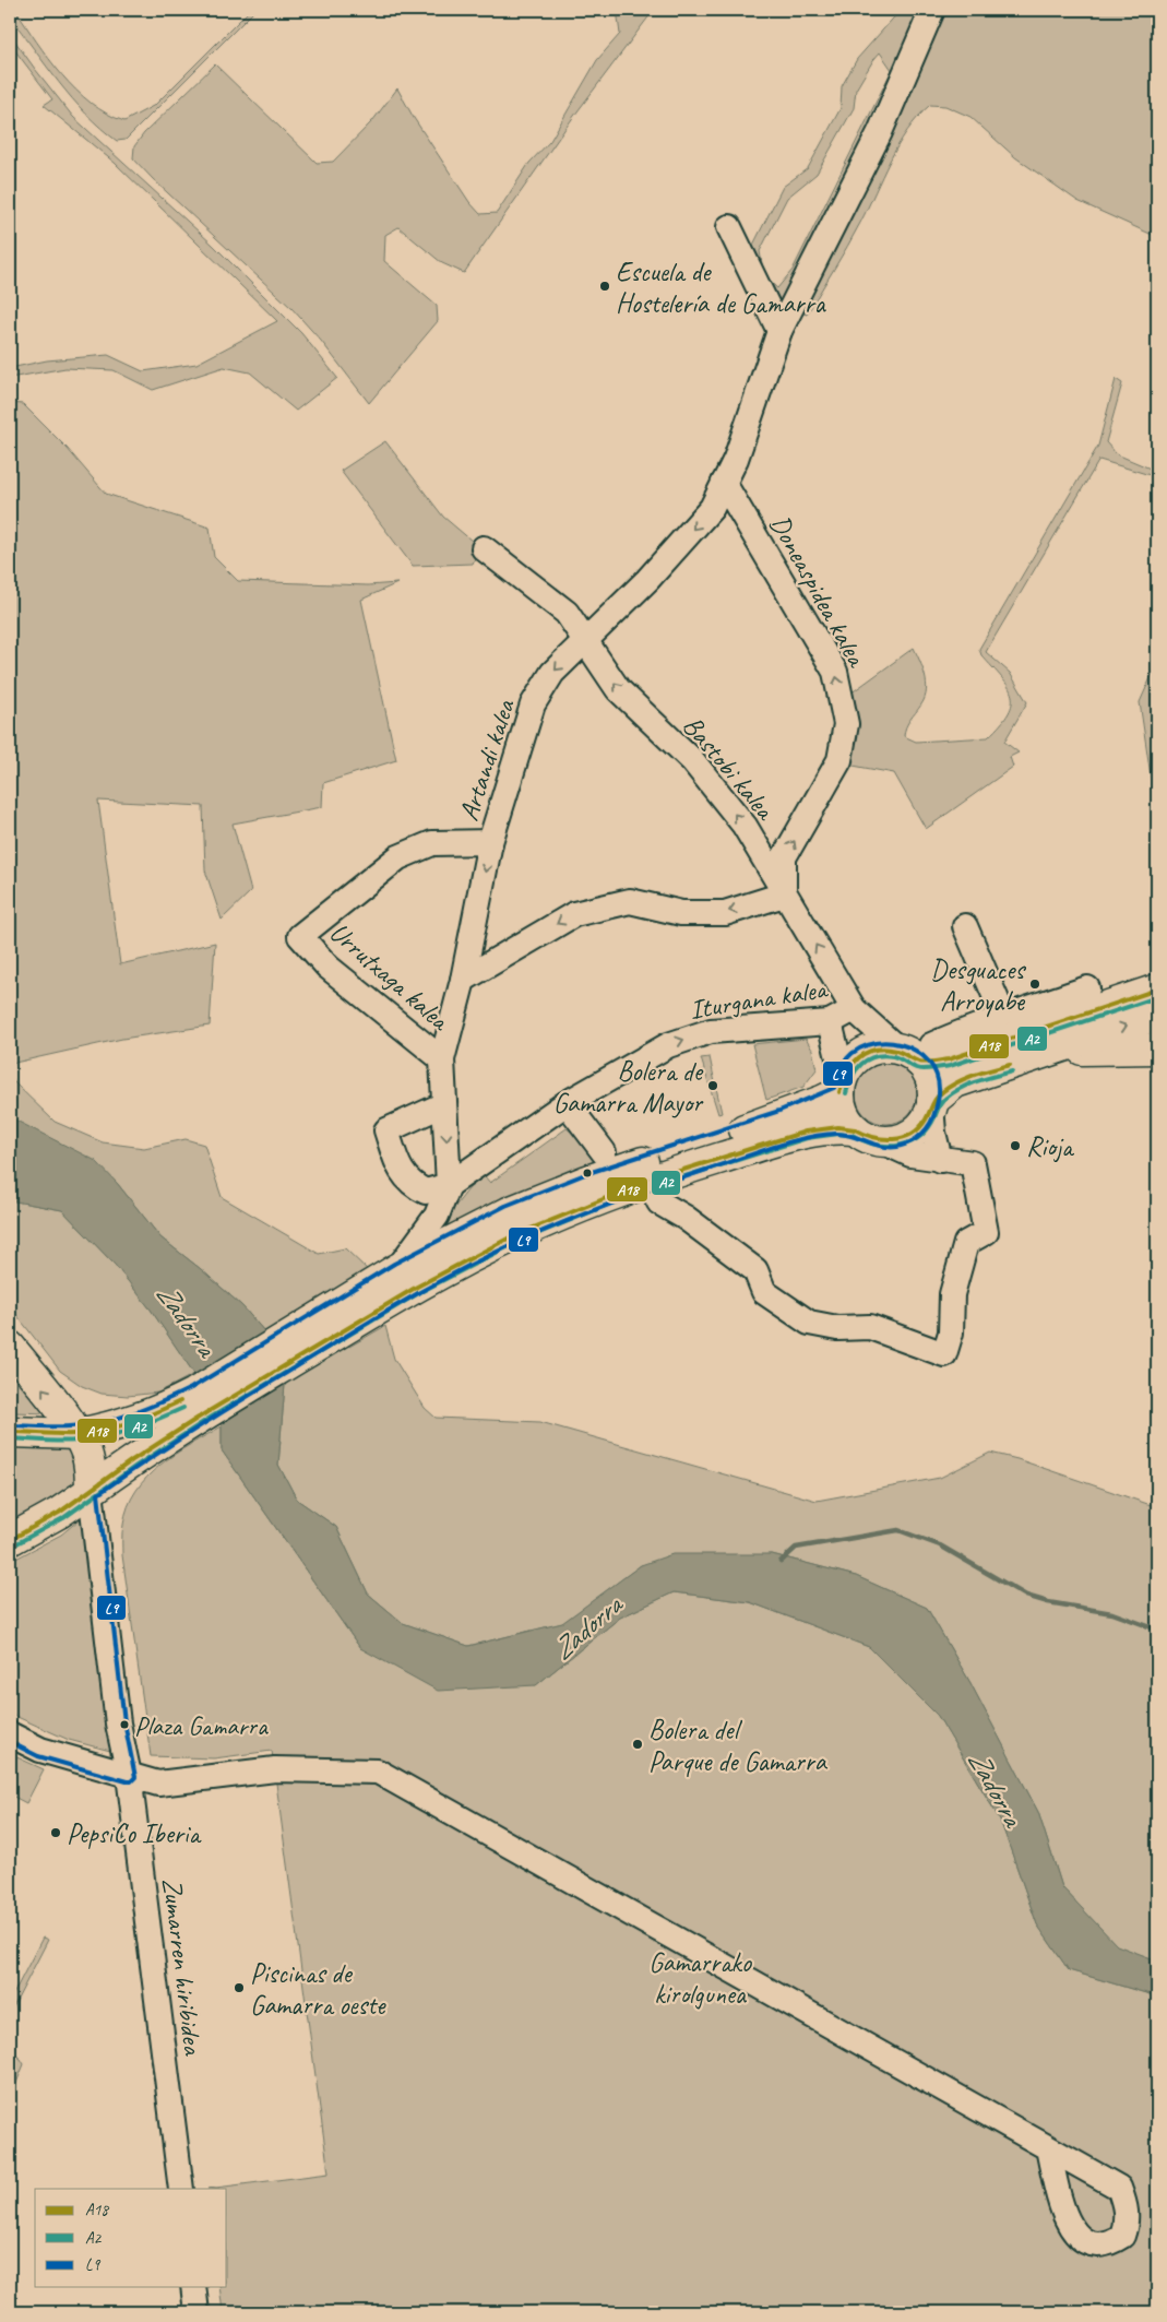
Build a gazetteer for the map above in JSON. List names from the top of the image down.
{
  "streets": {
    "street": [
      "Doneaspidea kalea",
      "Artandi kalea",
      "Bastobi kalea",
      "Urrutxaga kalea",
      "Iturgana kalea",
      "Zumarren hiribidea"
    ]
  },
  "crossings": [
    ["Doneaspidea kalea", "Artandi kalea"],
    ["Doneaspidea kalea", "Bastobi kalea"],
    ["Artandi kalea", "Bastobi kalea"],
    ["Artandi kalea", "Urrutxaga kalea"],
    ["Artandi kalea", "Iturgana kalea"],
    ["Bastobi kalea", "Iturgana kalea"]
  ],
  "one_way": ["Doneaspidea kalea", "Artandi kalea", "Bastobi kalea"],
  "water": ["Zadorra"],
  "parks": ["Gamarrako kirolgunea"],
  "places": [
    "Escuela de Hostelería de Gamarra",
    "Desguaces Arroyabe",
    "Bolera de Gamarra Mayor",
    "Rioja",
    "Plaza Gamarra",
    "Bolera del Parque de Gamarra",
    "PepsiCo Iberia",
    "Piscinas de Gamarra oeste"
  ],
  "lines": ["transit line A18", "transit line A2", "transit line L9"],
  "legend": ["A18", "A2", "L9"]
}
